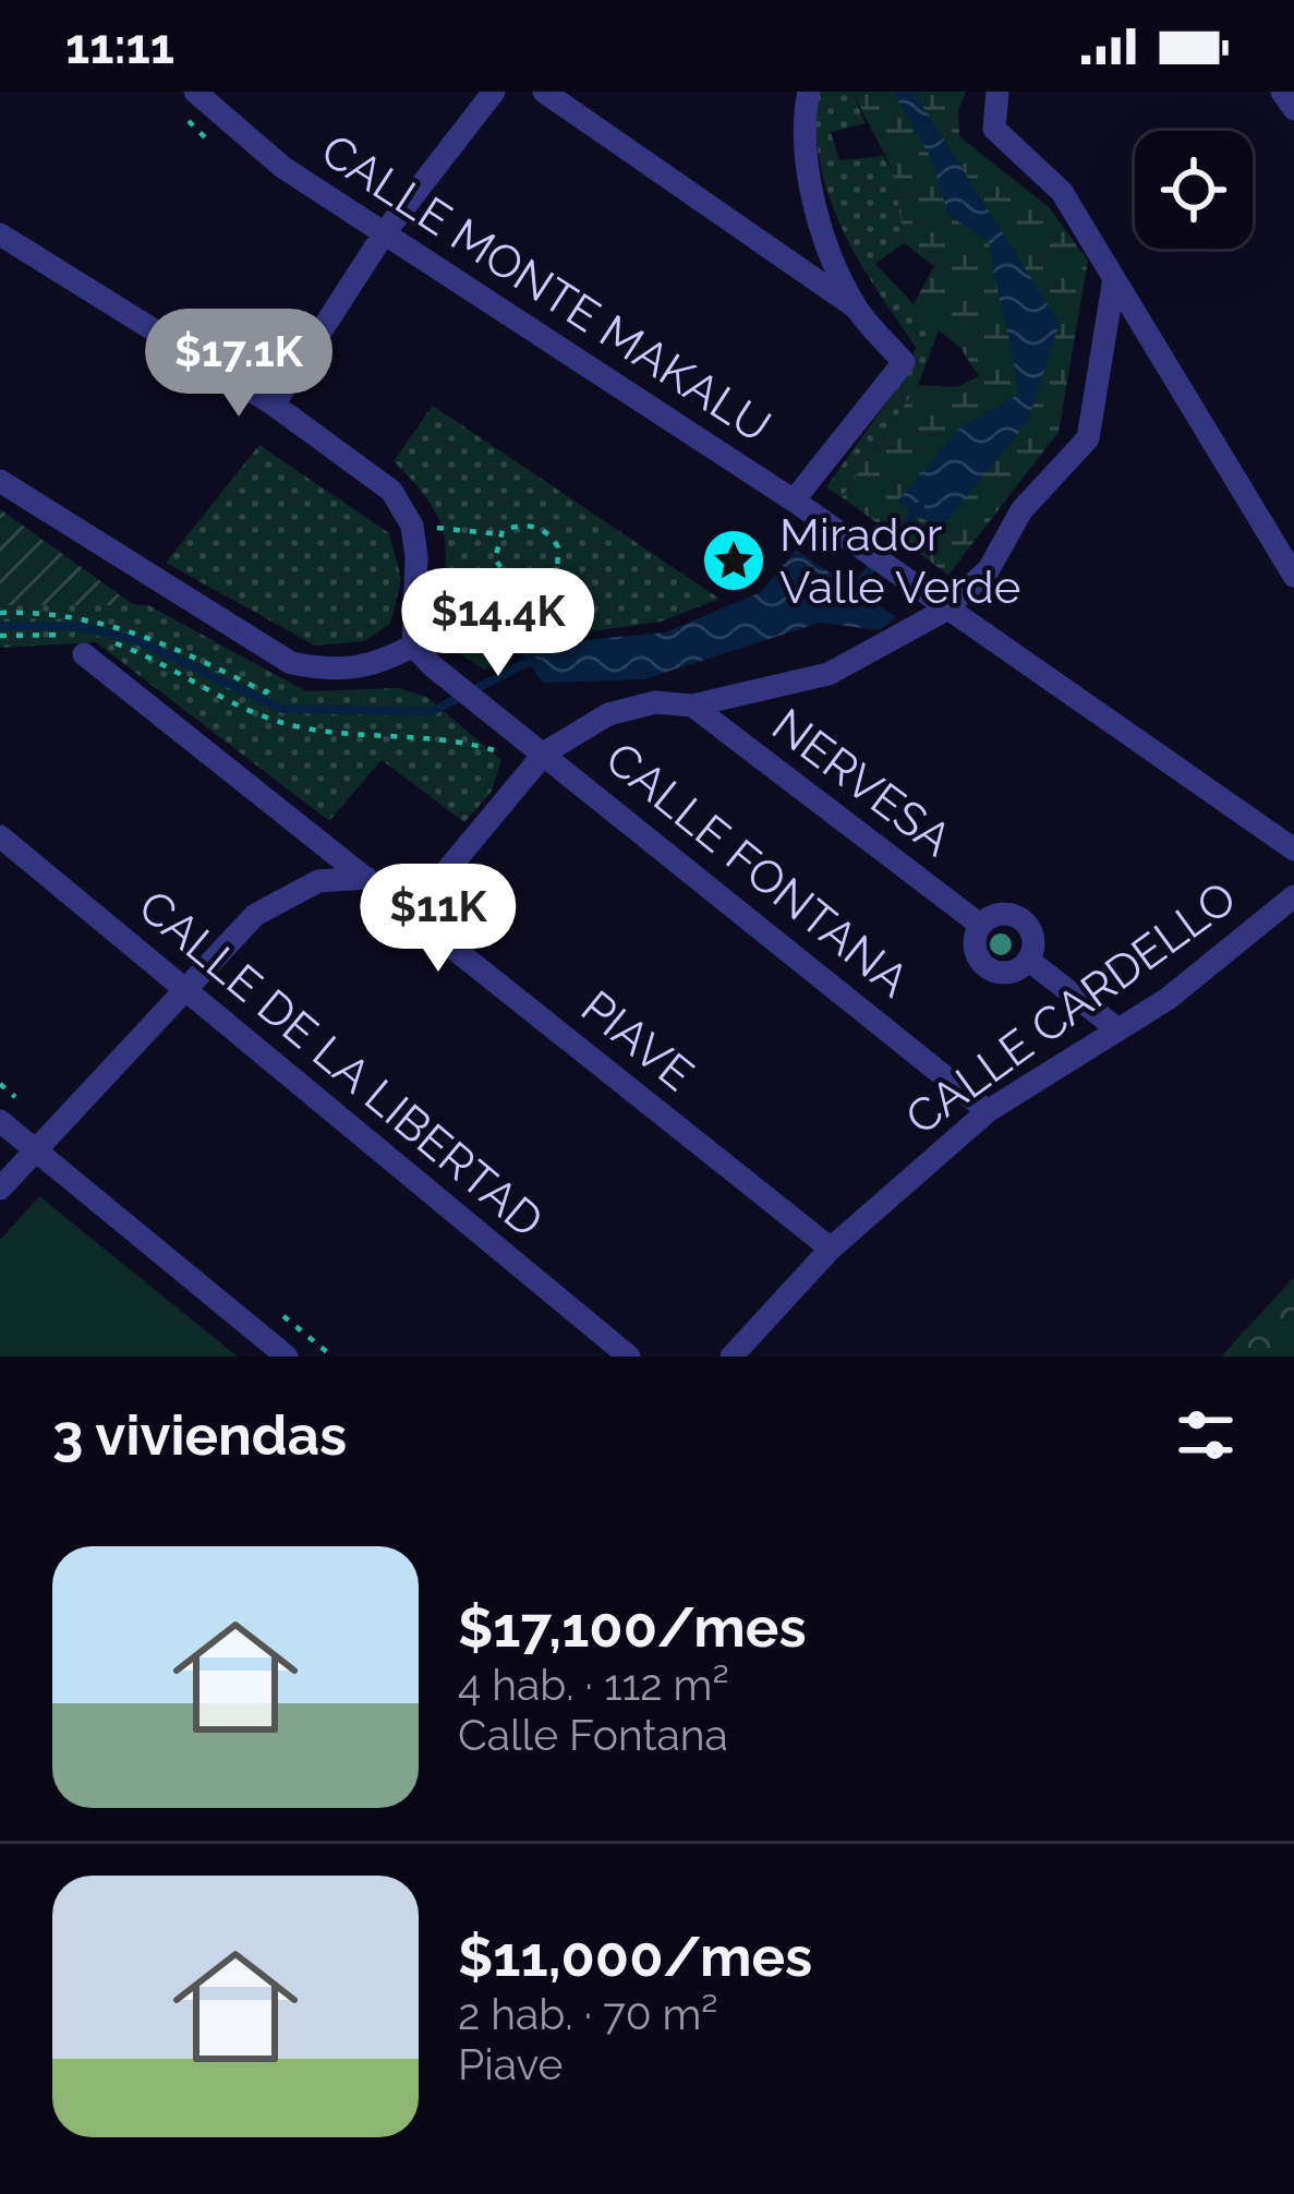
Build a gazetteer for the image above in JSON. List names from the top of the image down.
{
  "streets": {
    "street": [
      "CALLE MONTE MAKALU",
      "NERVESA",
      "CALLE FONTANA",
      "CALLE CARDELLO",
      "PIAVE",
      "CALLE DE LA LIBERTAD"
    ]
  },
  "crossings": [
    ["NERVESA", "CALLE CARDELLO"],
    ["CALLE FONTANA", "CALLE CARDELLO"],
    ["CALLE CARDELLO", "PIAVE"]
  ],
  "places": {
    "place": ["Mirador Valle Verde"]
  },
  "page": {
    "status": "11:11",
    "price": ["$17.1K", "$14.4K", "$11K"],
    "heading": "3 viviendas",
    "list": [
      {
        "name": "$17,100/mes",
        "note": "4 hab. · 112 m² · Calle Fontana"
      },
      {
        "name": "$11,000/mes",
        "note": "2 hab. · 70 m² · Piave"
      }
    ]
  }
}
